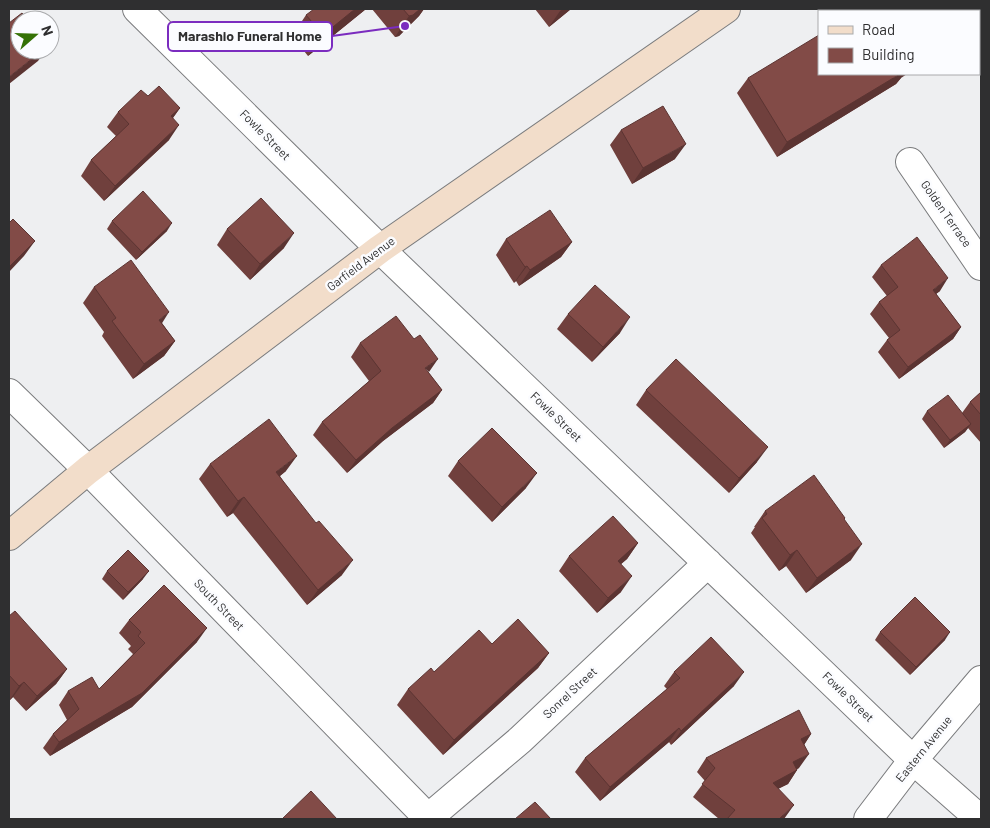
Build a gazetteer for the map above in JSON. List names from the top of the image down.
{
  "streets": {
    "street": [
      "Fowle Street",
      "Golden Terrace",
      "Garfield Avenue",
      "South Street",
      "Sonrel Street",
      "Eastern Avenue"
    ]
  },
  "crossings": [
    ["Fowle Street", "Garfield Avenue"],
    ["Fowle Street", "Sonrel Street"],
    ["Fowle Street", "Eastern Avenue"],
    ["Garfield Avenue", "South Street"],
    ["South Street", "Sonrel Street"]
  ],
  "places": ["Marashio Funeral Home"],
  "legend": ["Road", "Building"],
  "north": "right"
}
